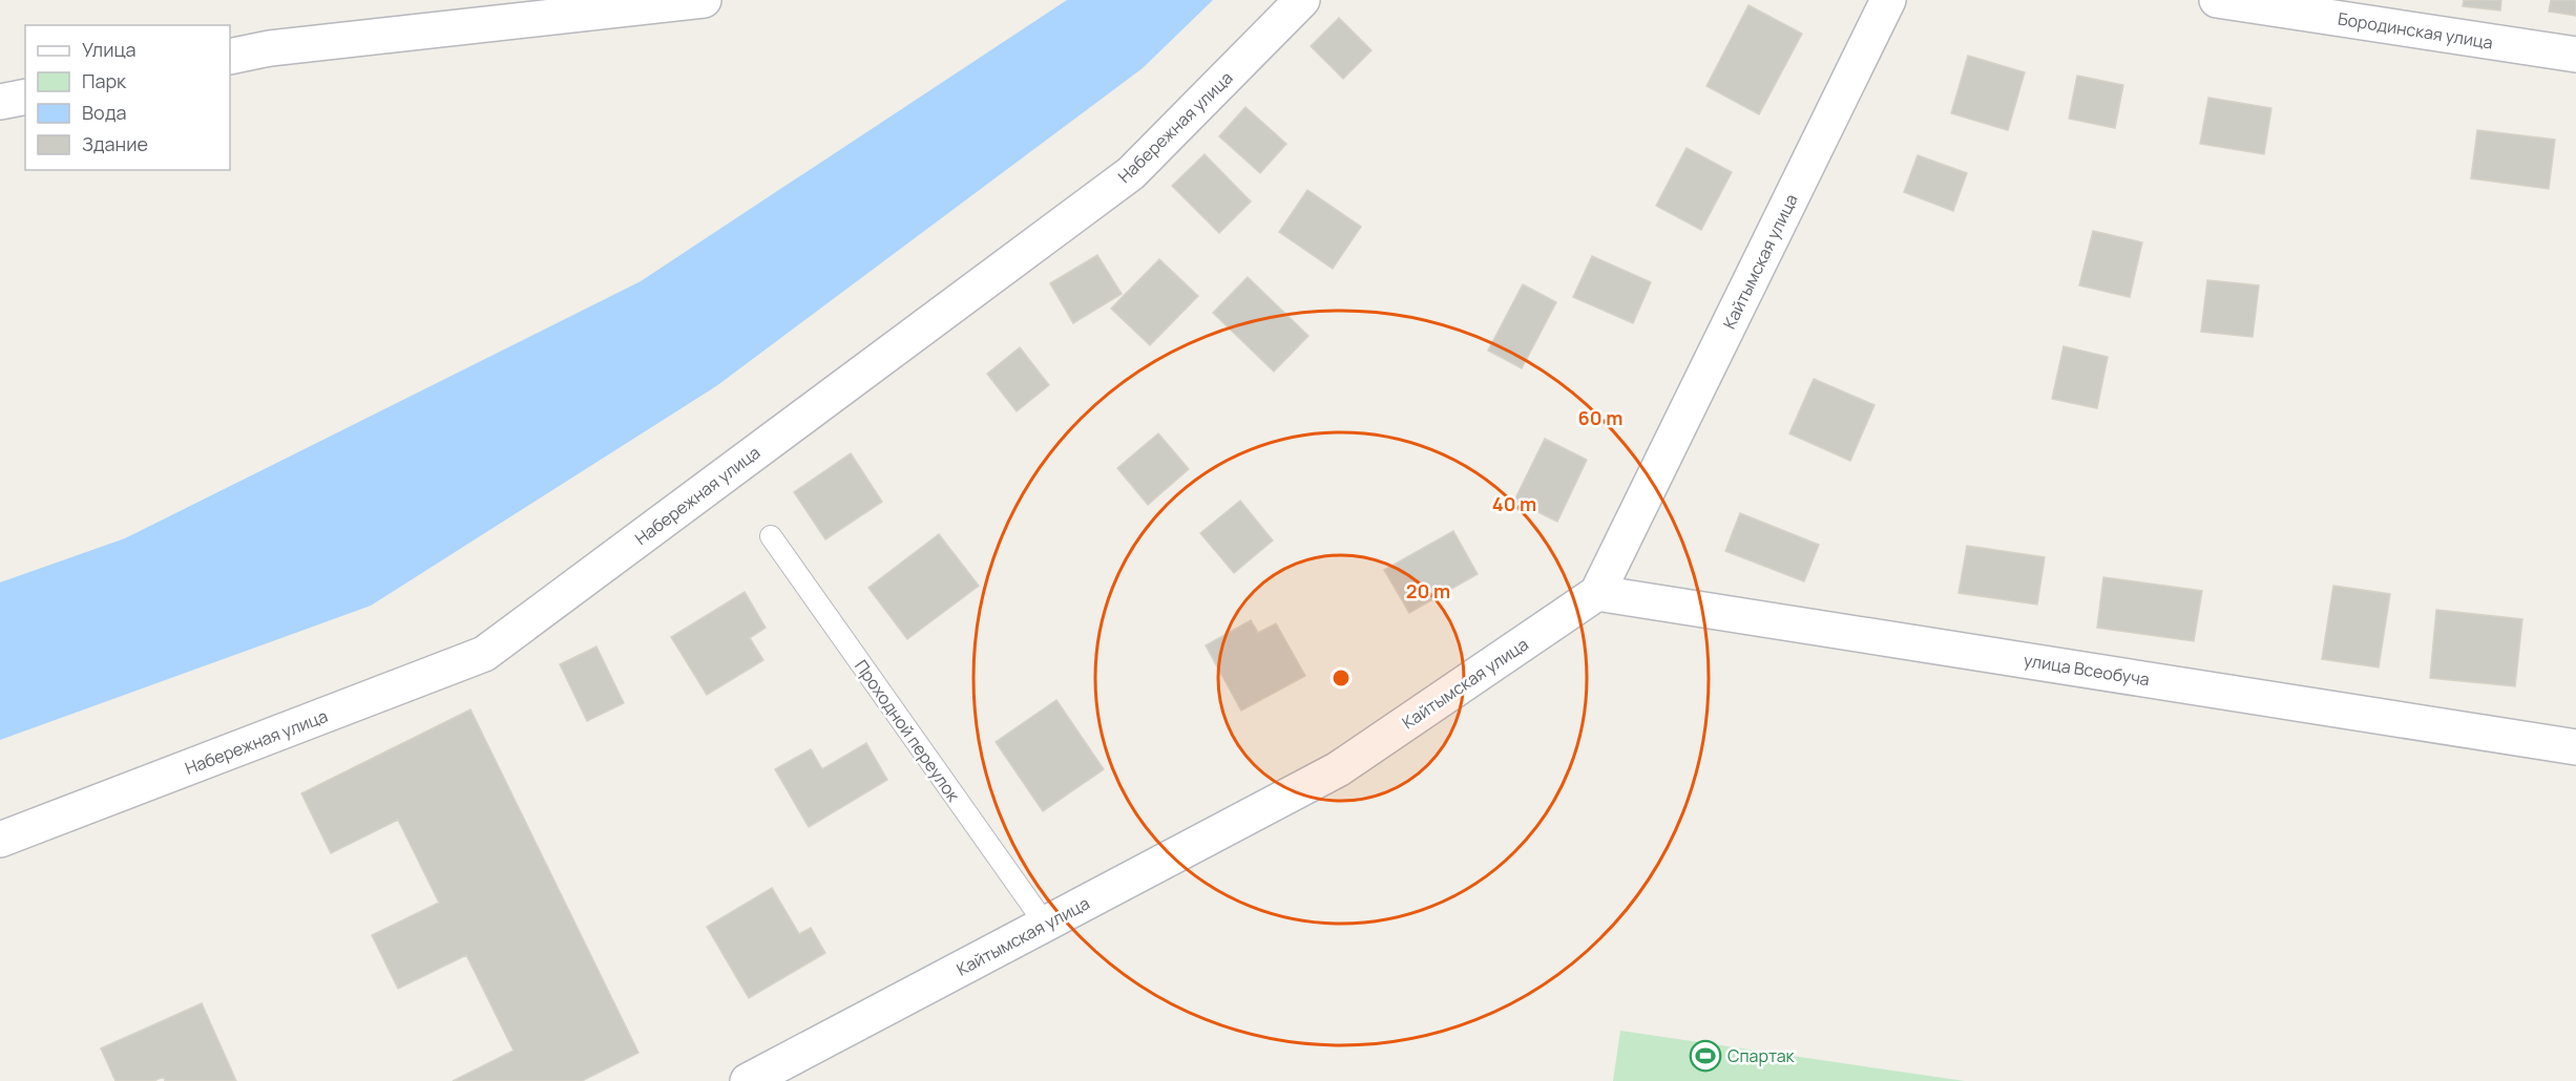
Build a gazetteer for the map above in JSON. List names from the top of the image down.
{
  "streets": {
    "street": [
      "Бородинская улица",
      "Набережная улица",
      "Кайтымская улица",
      "улица Всеобуча"
    ],
    "lane": ["Проходной переулок"]
  },
  "crossings": [
    ["Кайтымская улица", "улица Всеобуча"],
    ["Кайтымская улица", "Проходной переулок"]
  ],
  "places": {
    "sports": ["Спартак"]
  },
  "legend": [
    "Улица",
    "Парк",
    "Вода",
    "Здание"
  ],
  "rings": ["60 m", "40 m", "20 m"]
}
